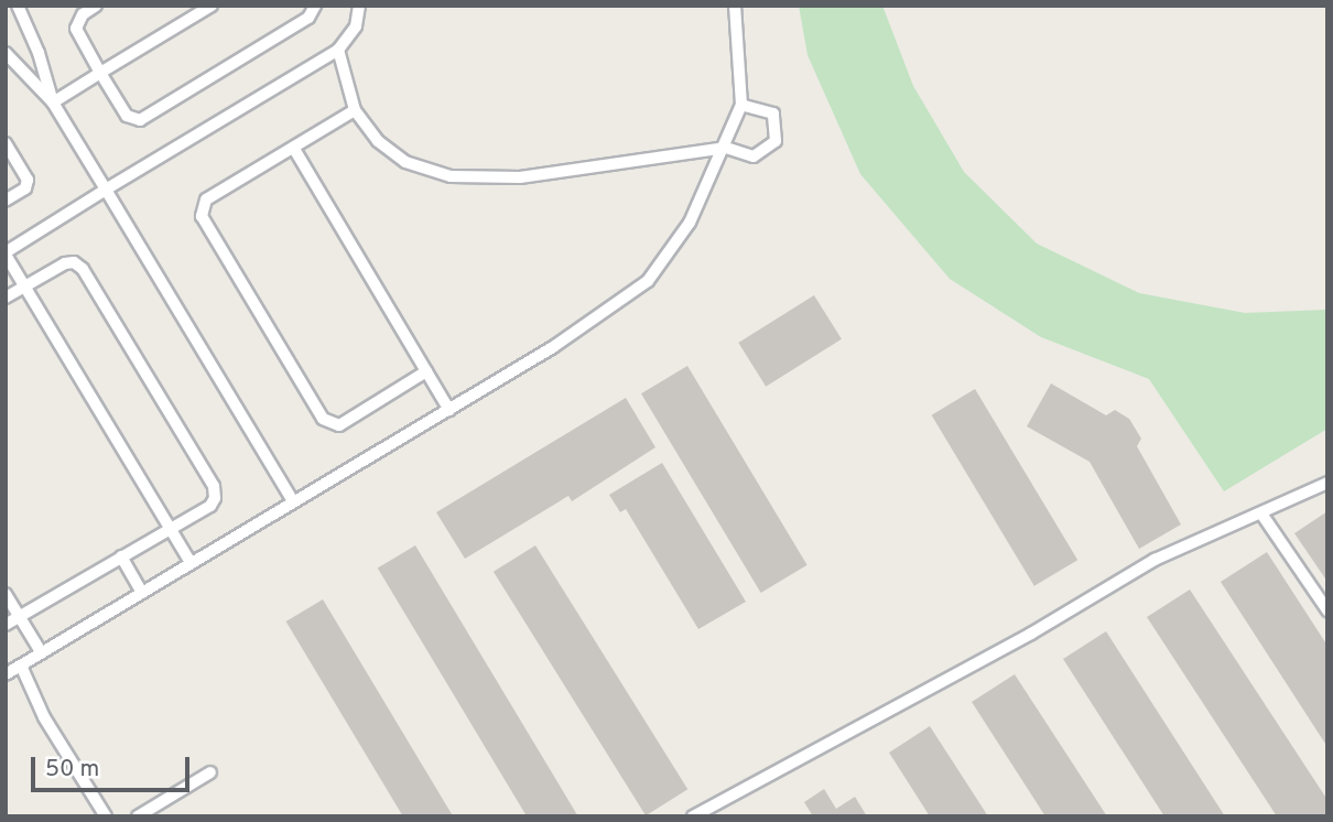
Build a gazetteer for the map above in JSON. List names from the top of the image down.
{
  "scale_bar": "50 m"
}
